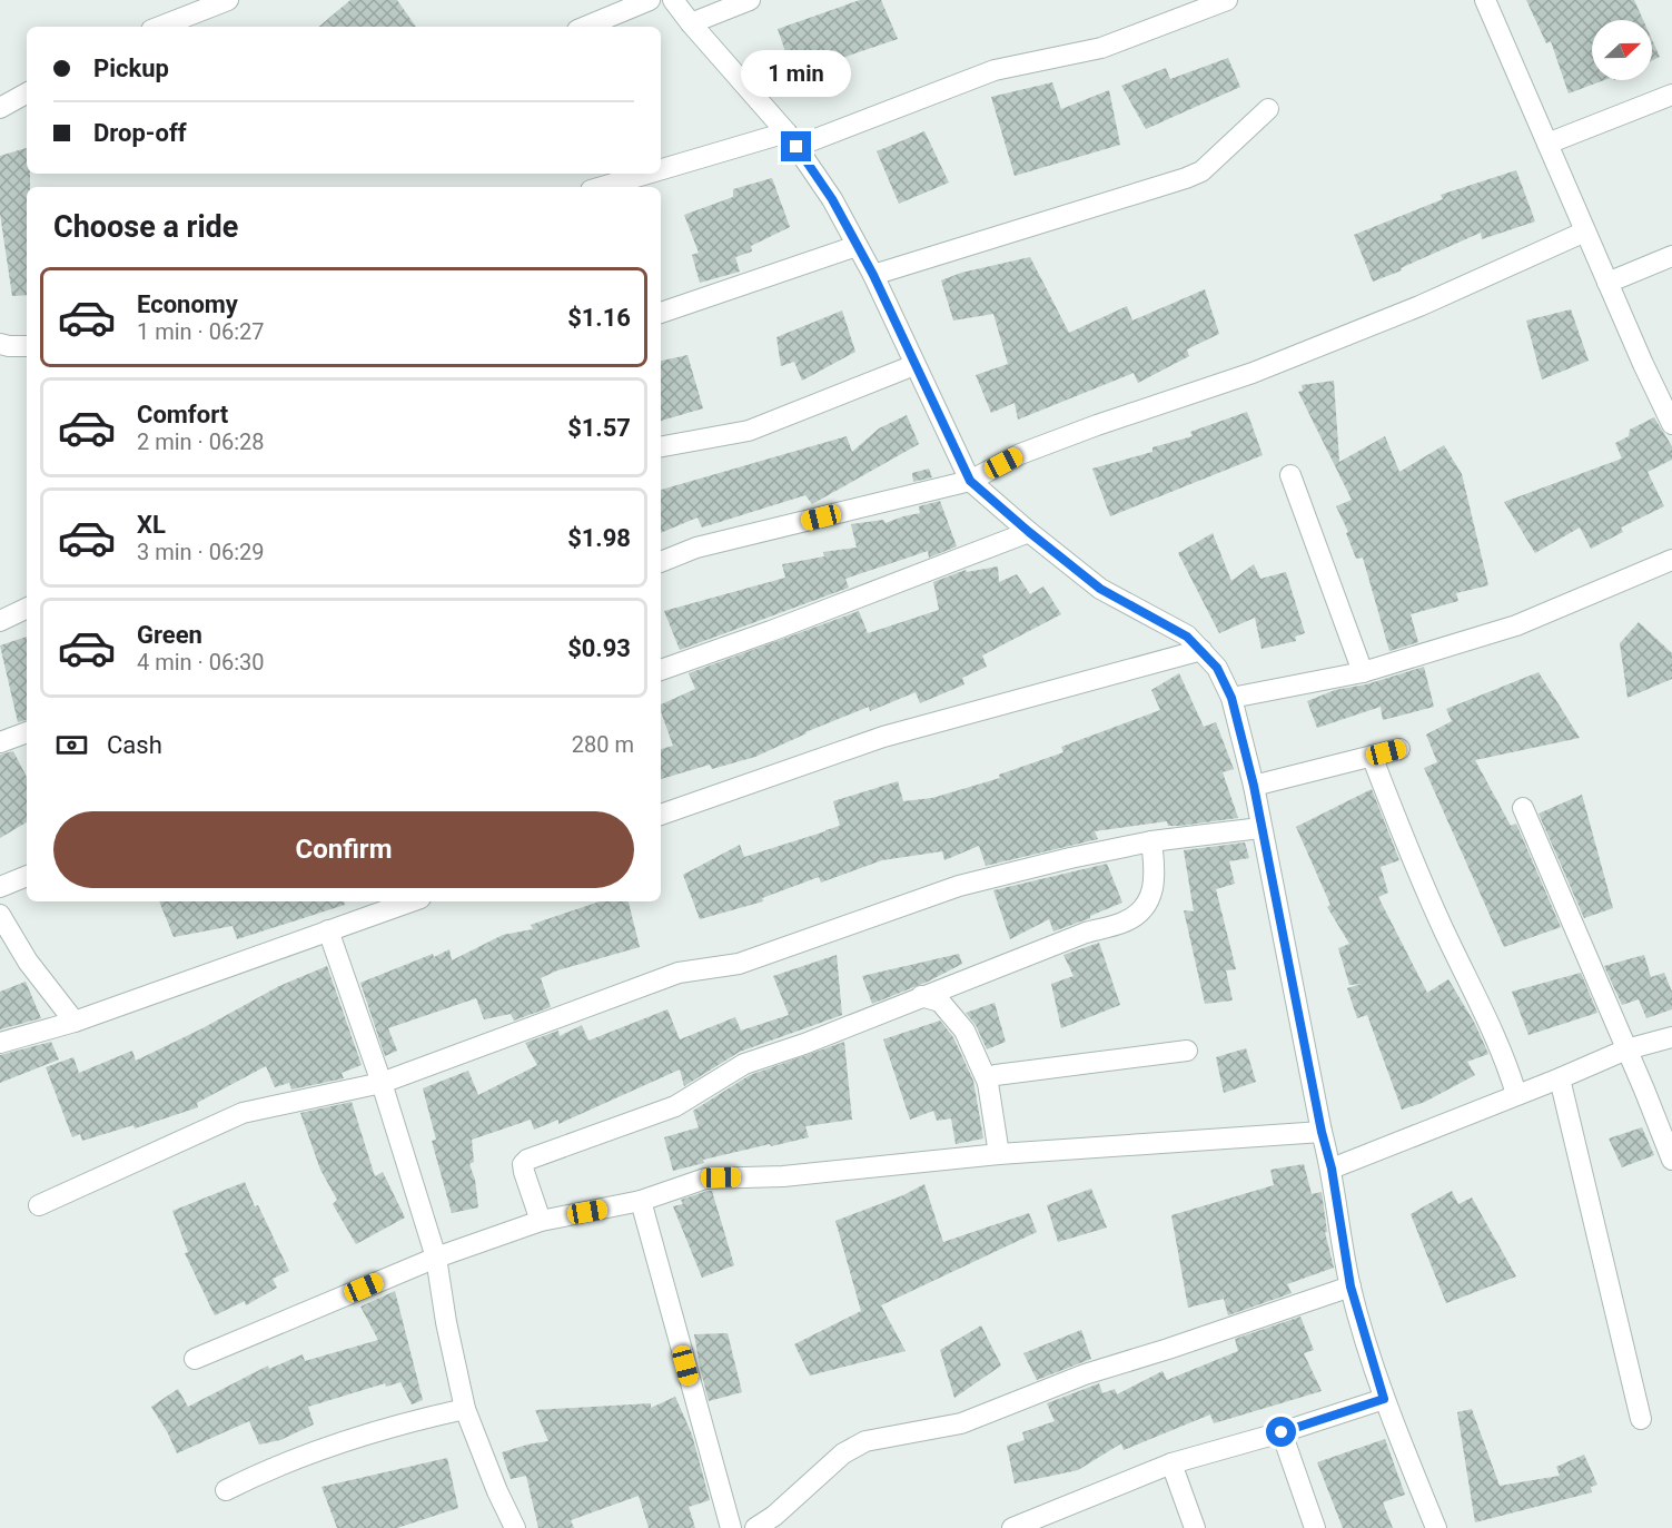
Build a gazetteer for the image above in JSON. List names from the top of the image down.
{
  "north": "right",
  "page": {
    "banner": ["Pickup", "Drop-off"],
    "bubble": "1 min",
    "heading": "Choose a ride",
    "list": [
      {
        "name": "Economy",
        "note": "1 min · 06:27",
        "value": "$1.16"
      },
      {
        "name": "Comfort",
        "note": "2 min · 06:28",
        "value": "$1.57"
      },
      {
        "name": "XL",
        "note": "3 min · 06:29",
        "value": "$1.98"
      },
      {
        "name": "Green",
        "note": "4 min · 06:30",
        "value": "$0.93"
      }
    ],
    "pay": ["Cash", "280 m"],
    "buttons": "Confirm"
  }
}
